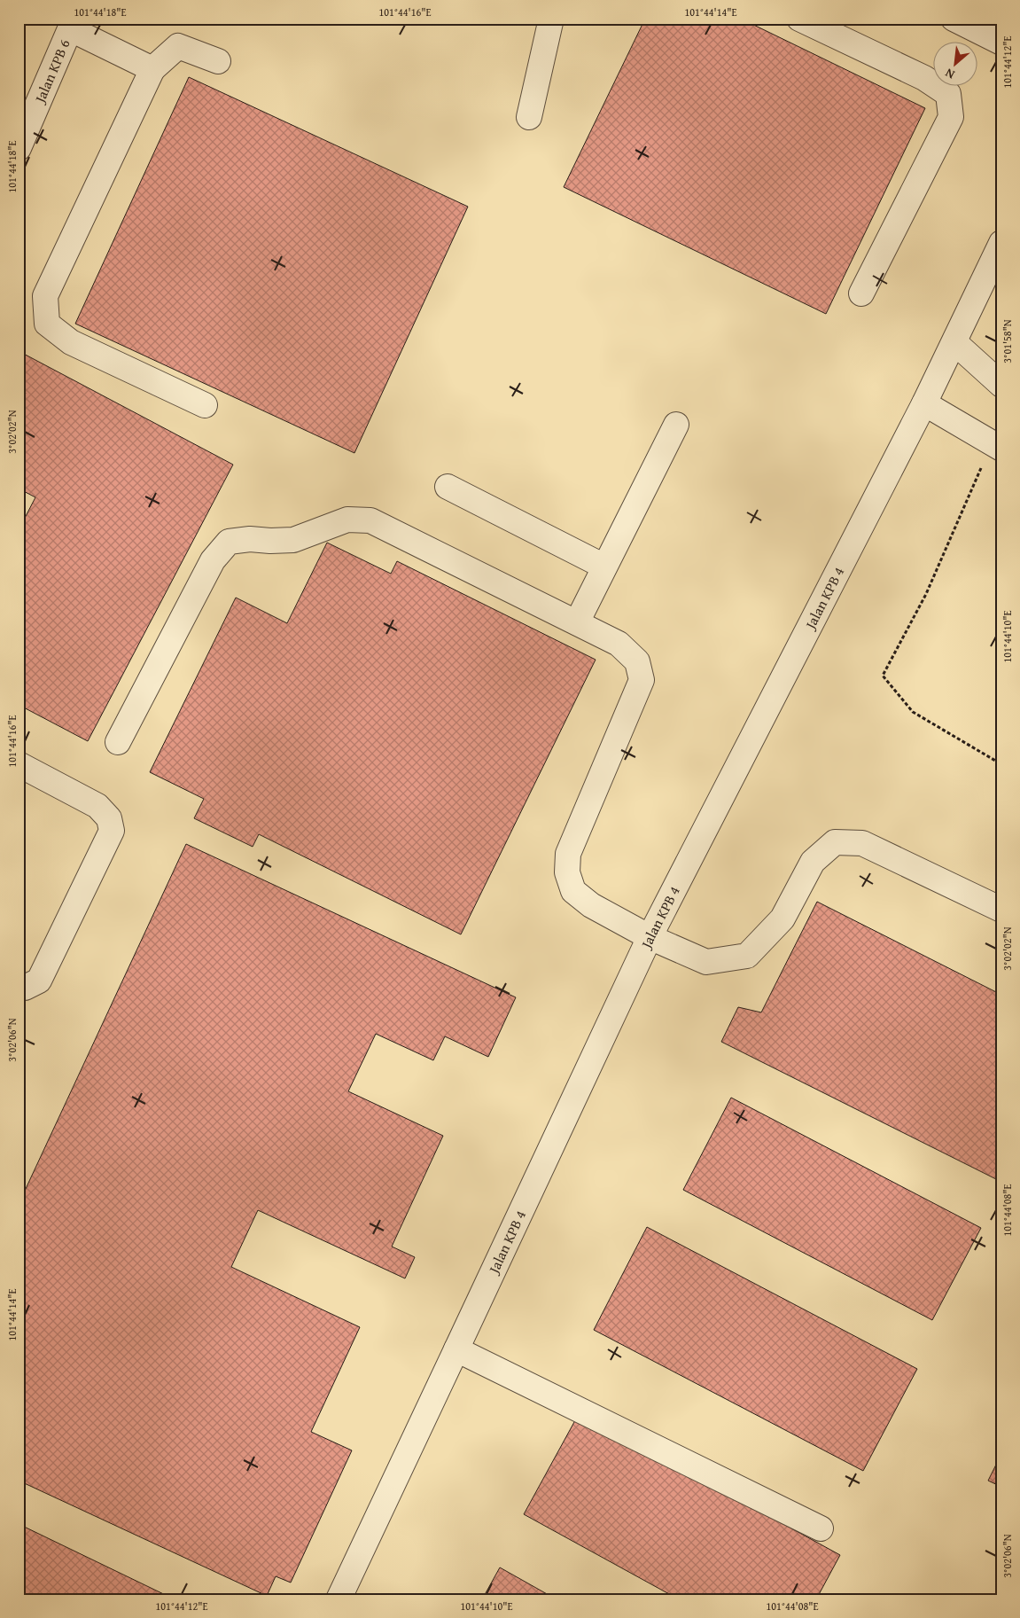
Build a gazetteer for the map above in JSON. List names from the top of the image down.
{
  "streets": {
    "street": ["Jalan KPB 6", "Jalan KPB 4"]
  },
  "north": "bottom left",
  "coordinates": [
    "101°44'18\"E",
    "101°44'16\"E",
    "101°44'14\"E",
    "101°44'12\"E",
    "3°01'58\"N",
    "3°02'02\"N",
    "101°44'10\"E",
    "3°02'06\"N",
    "101°44'08\"E"
  ]
}
